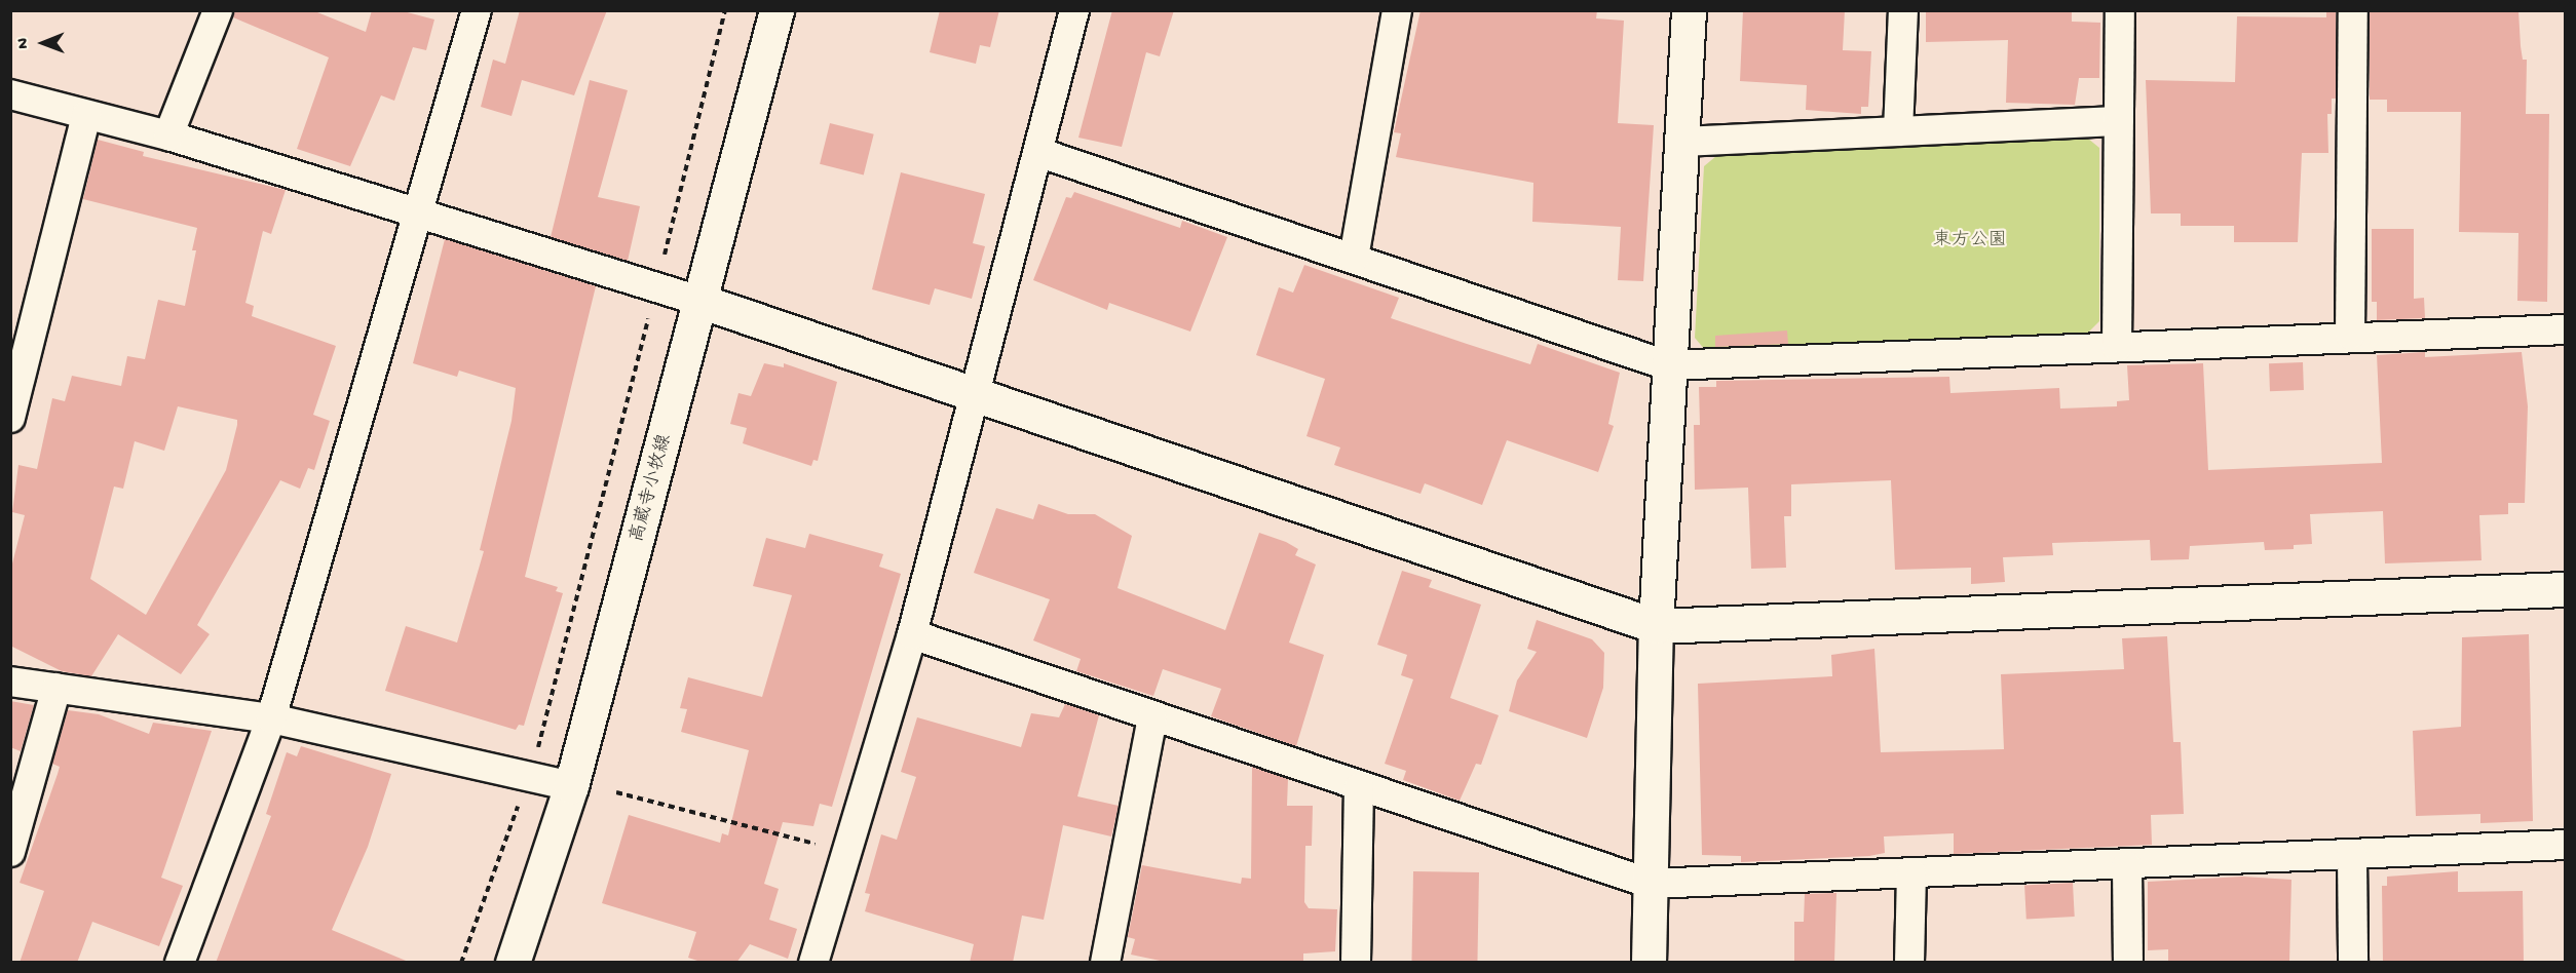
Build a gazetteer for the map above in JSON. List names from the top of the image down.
{
  "streets": {
    "street": ["高蔵寺小牧線"]
  },
  "parks": ["東方公園"],
  "north": "left"
}
